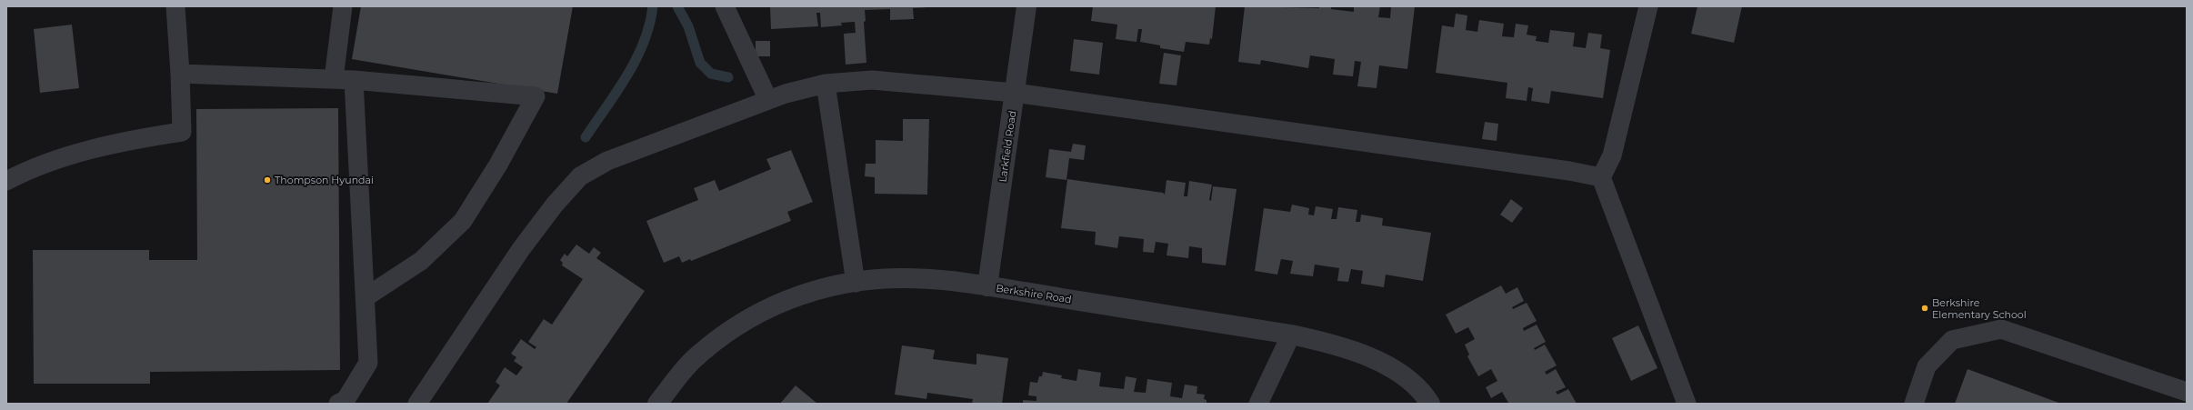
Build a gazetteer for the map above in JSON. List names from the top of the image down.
{
  "streets": {
    "street": ["Larkfield Road", "Berkshire Road"]
  },
  "crossings": [
    ["Larkfield Road", "Berkshire Road"]
  ],
  "places": ["Thompson Hyundai", "Berkshire Elementary School"]
}
